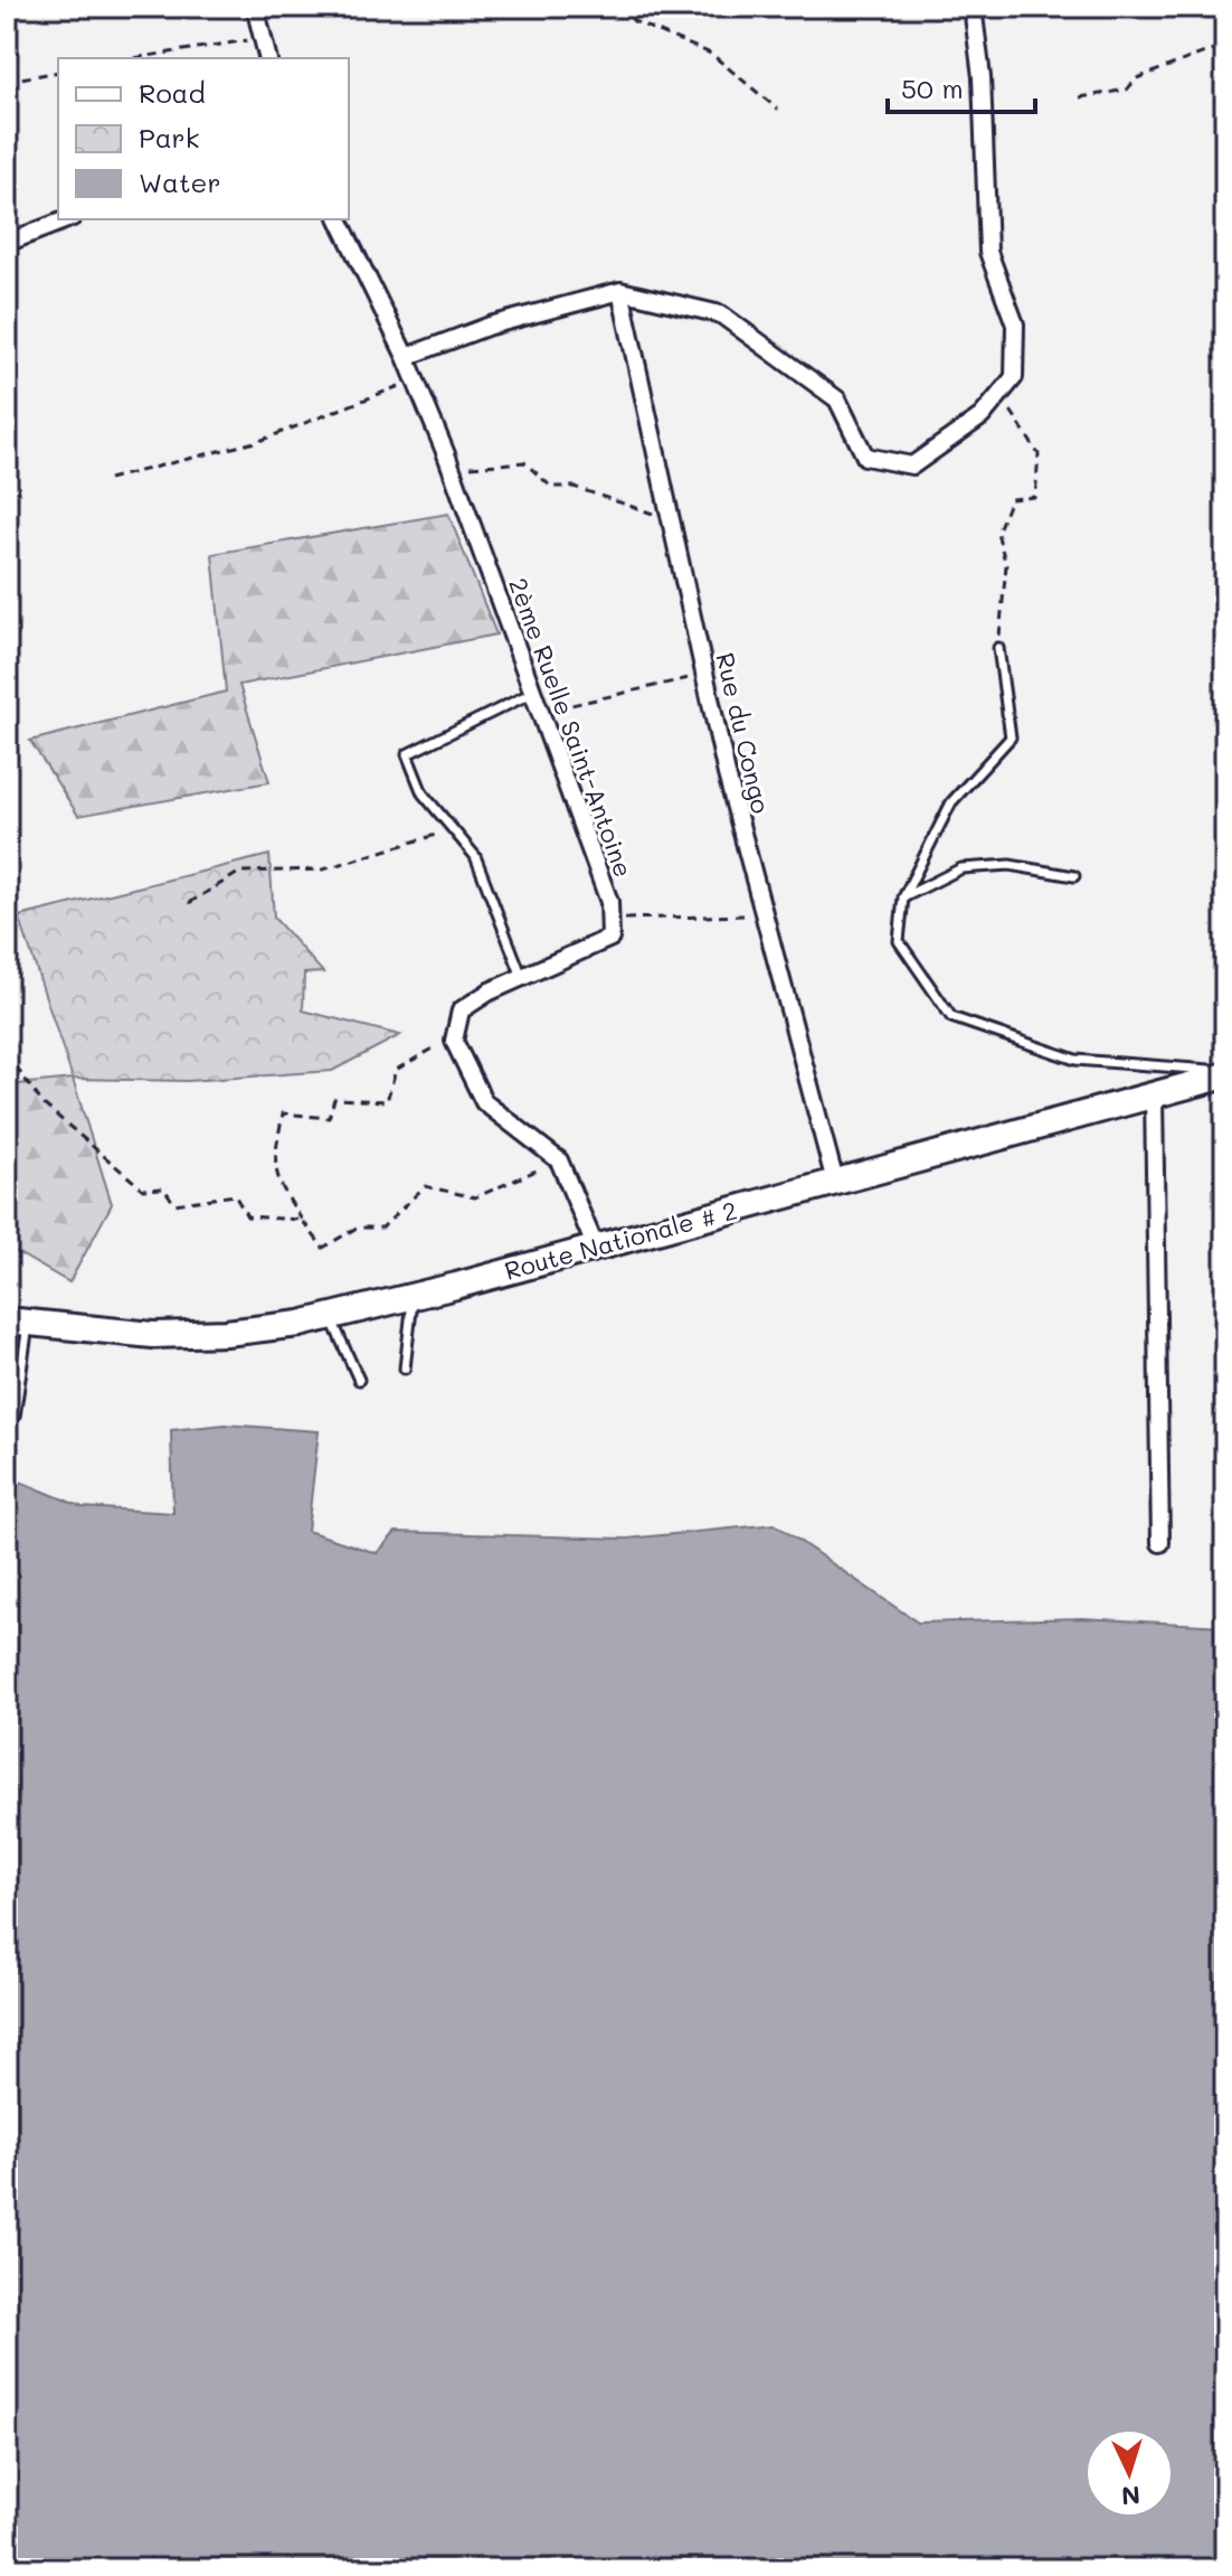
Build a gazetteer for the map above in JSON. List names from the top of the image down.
{
  "streets": {
    "main road": ["Route Nationale # 2"],
    "street": ["2ème Ruelle Saint-Antoine", "Rue du Congo"]
  },
  "crossings": [
    ["Rue du Congo", "Route Nationale # 2"]
  ],
  "legend": ["Road", "Park", "Water"],
  "scale_bar": "50 m",
  "north": "bottom"
}
